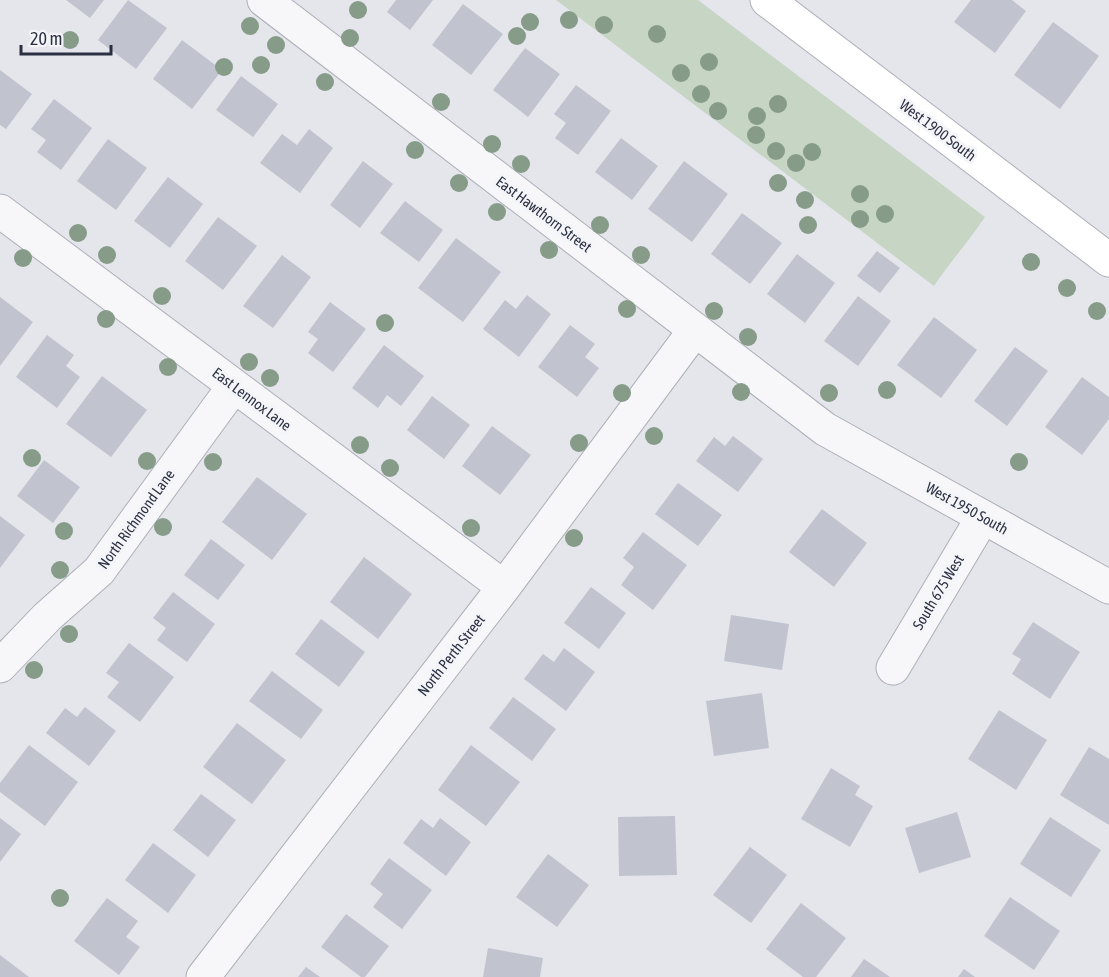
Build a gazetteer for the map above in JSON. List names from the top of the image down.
{
  "streets": {
    "street": [
      "West 1900 South",
      "East Hawthorn Street",
      "East Lennox Lane",
      "West 1950 South",
      "North Richmond Lane",
      "South 675 West",
      "North Perth Street"
    ]
  },
  "crossings": [
    ["East Hawthorn Street", "West 1950 South"],
    ["East Hawthorn Street", "North Perth Street"],
    ["East Lennox Lane", "North Richmond Lane"],
    ["East Lennox Lane", "North Perth Street"],
    ["West 1950 South", "South 675 West"]
  ],
  "scale_bar": "20 m"
}
